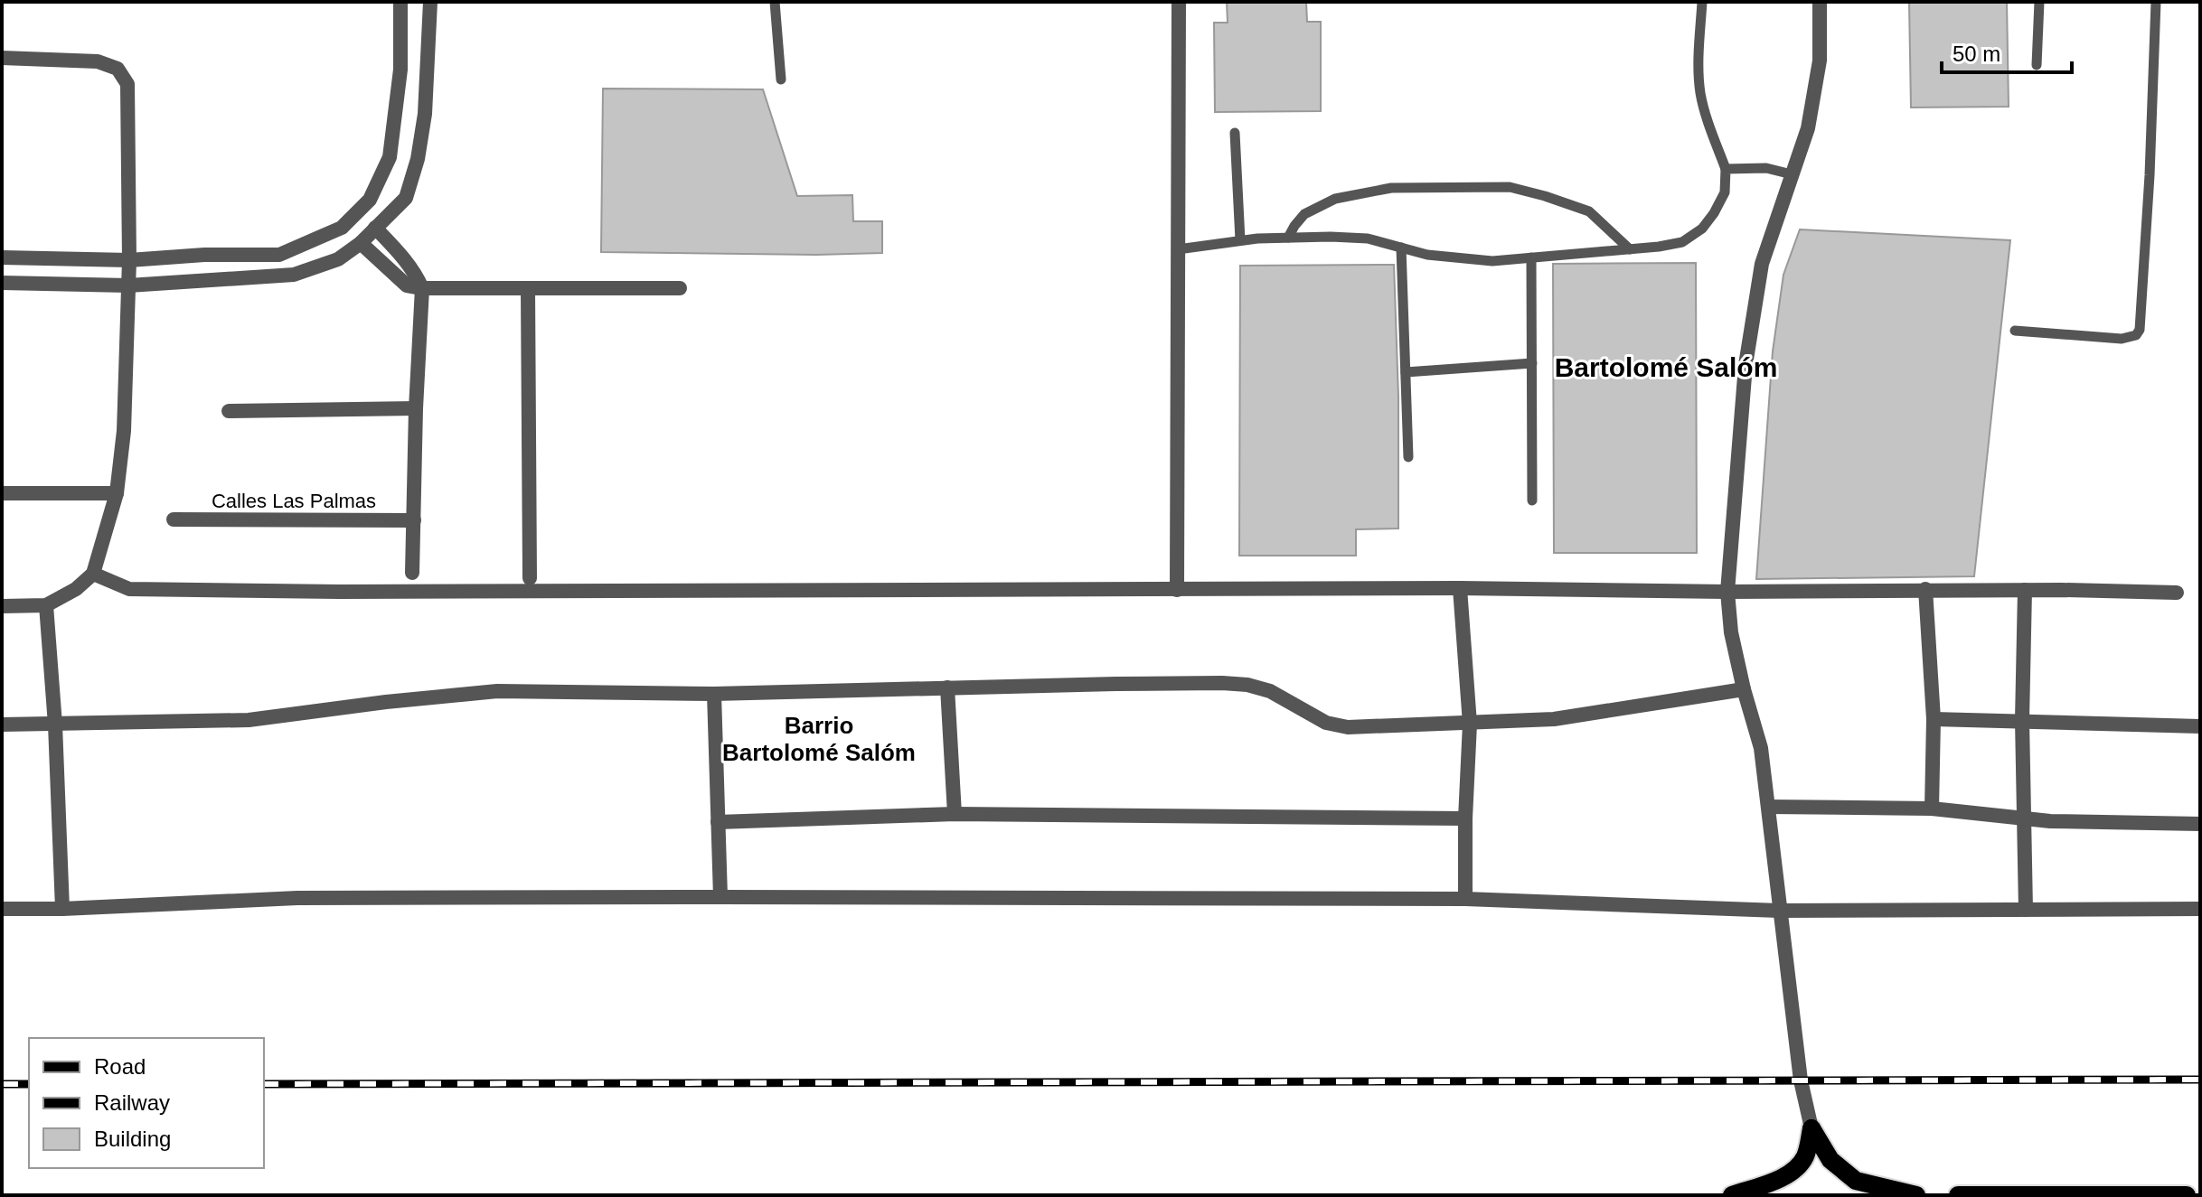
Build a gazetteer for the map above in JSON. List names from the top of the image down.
{
  "streets": {
    "street": ["Calles Las Palmas"]
  },
  "districts": ["Bartolomé Salóm", "Barrio Bartolomé Salóm"],
  "legend": ["Road", "Railway", "Building"],
  "scale_bar": "50 m"
}
